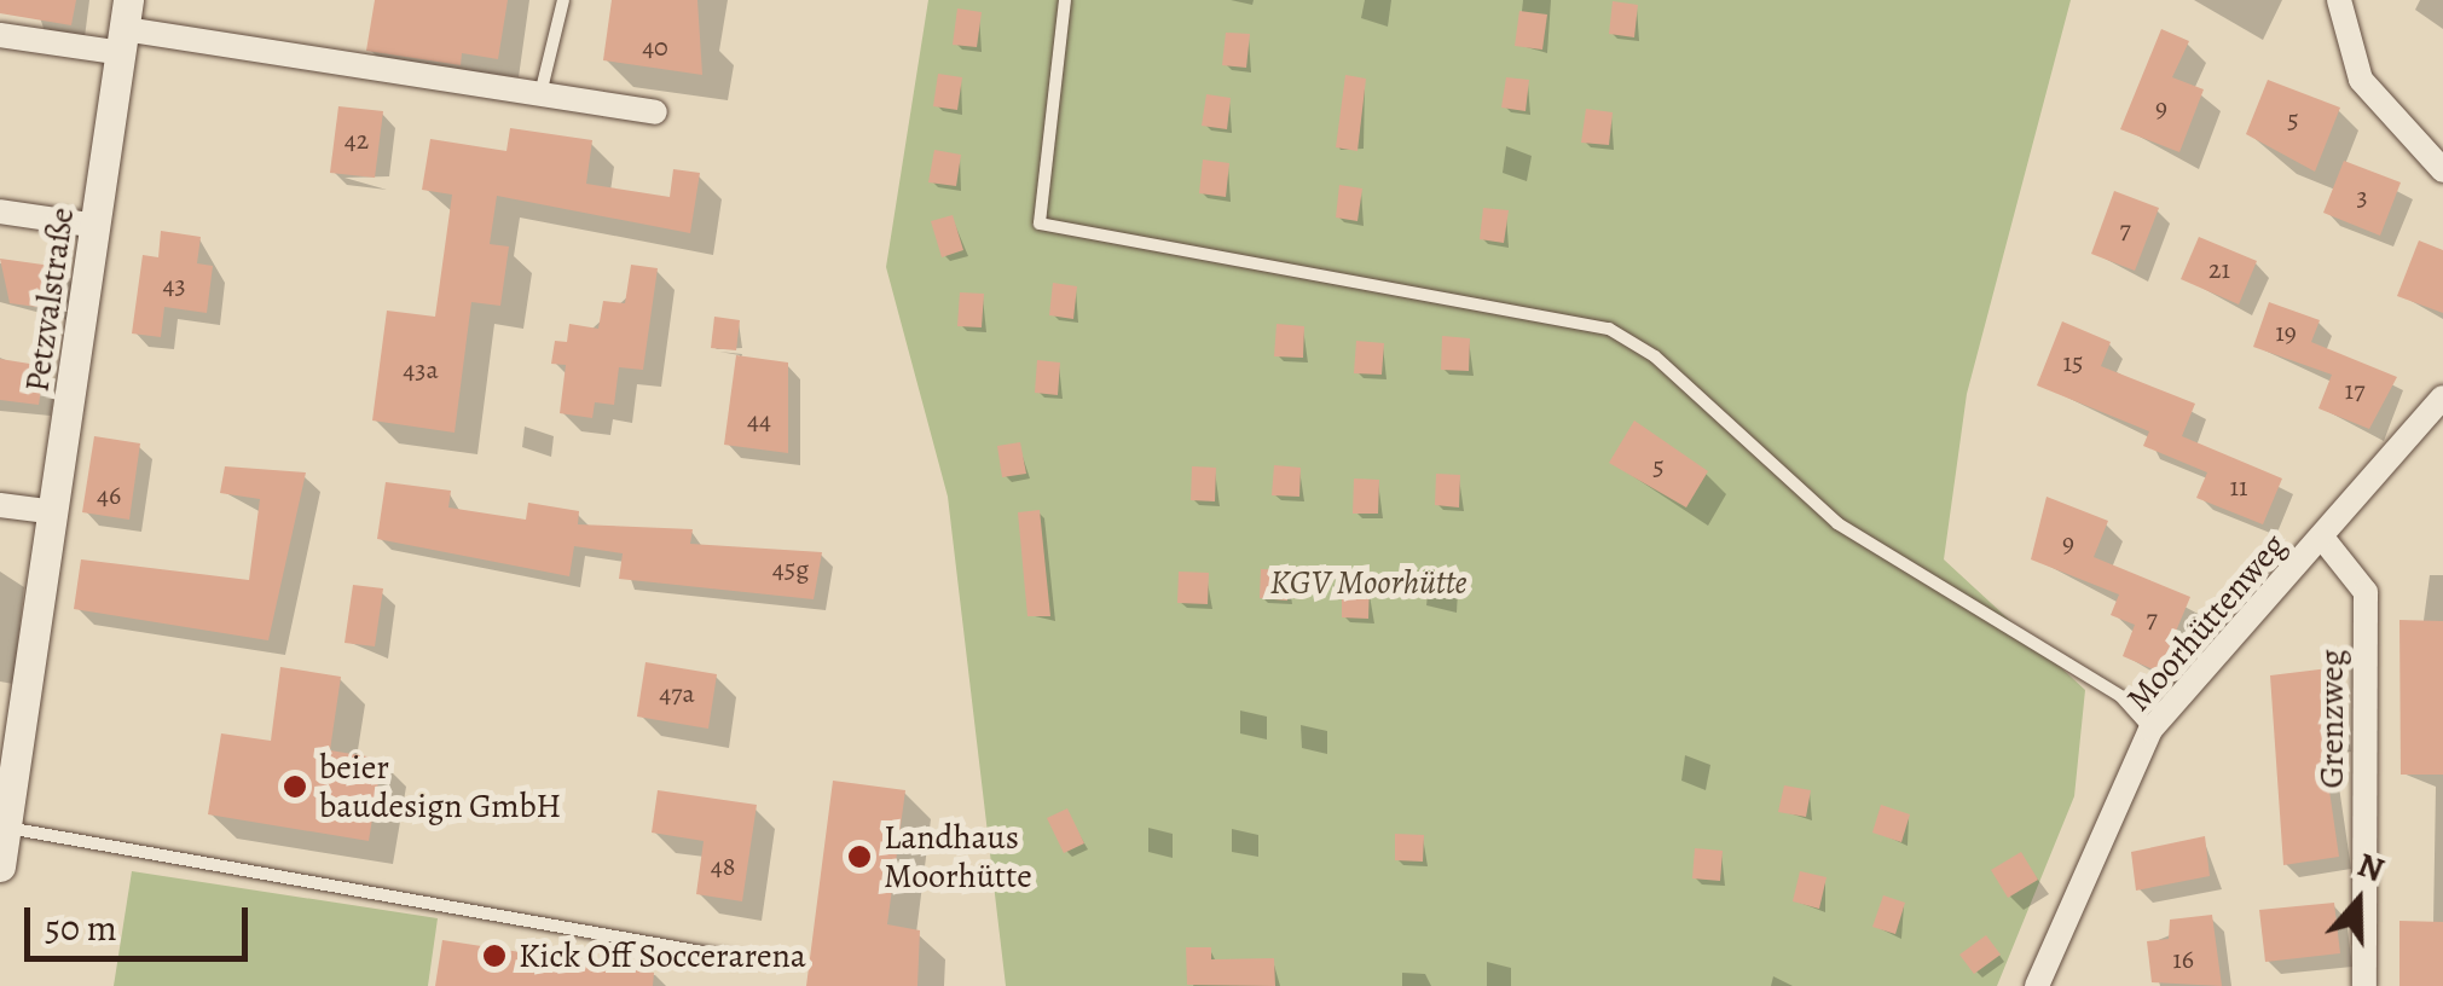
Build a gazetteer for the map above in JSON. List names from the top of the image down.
{
  "streets": {
    "street": ["Petzvalstraße", "Moorhüttenweg", "Grenzweg"]
  },
  "crossings": [
    ["Moorhüttenweg", "Grenzweg"]
  ],
  "parks": ["KGV Moorhütte"],
  "places": ["beier baudesign GmbH", "Landhaus Moorhütte", "Kick Off Soccerarena"],
  "house_numbers": [
    "40",
    "9",
    "5",
    "42",
    "3",
    "7",
    "21",
    "43",
    "19",
    "15",
    "43a",
    "17",
    "44",
    "5",
    "11",
    "46",
    "9",
    "45g",
    "7",
    "47a",
    "48",
    "16"
  ],
  "scale_bar": "50 m",
  "north": "top"
}
